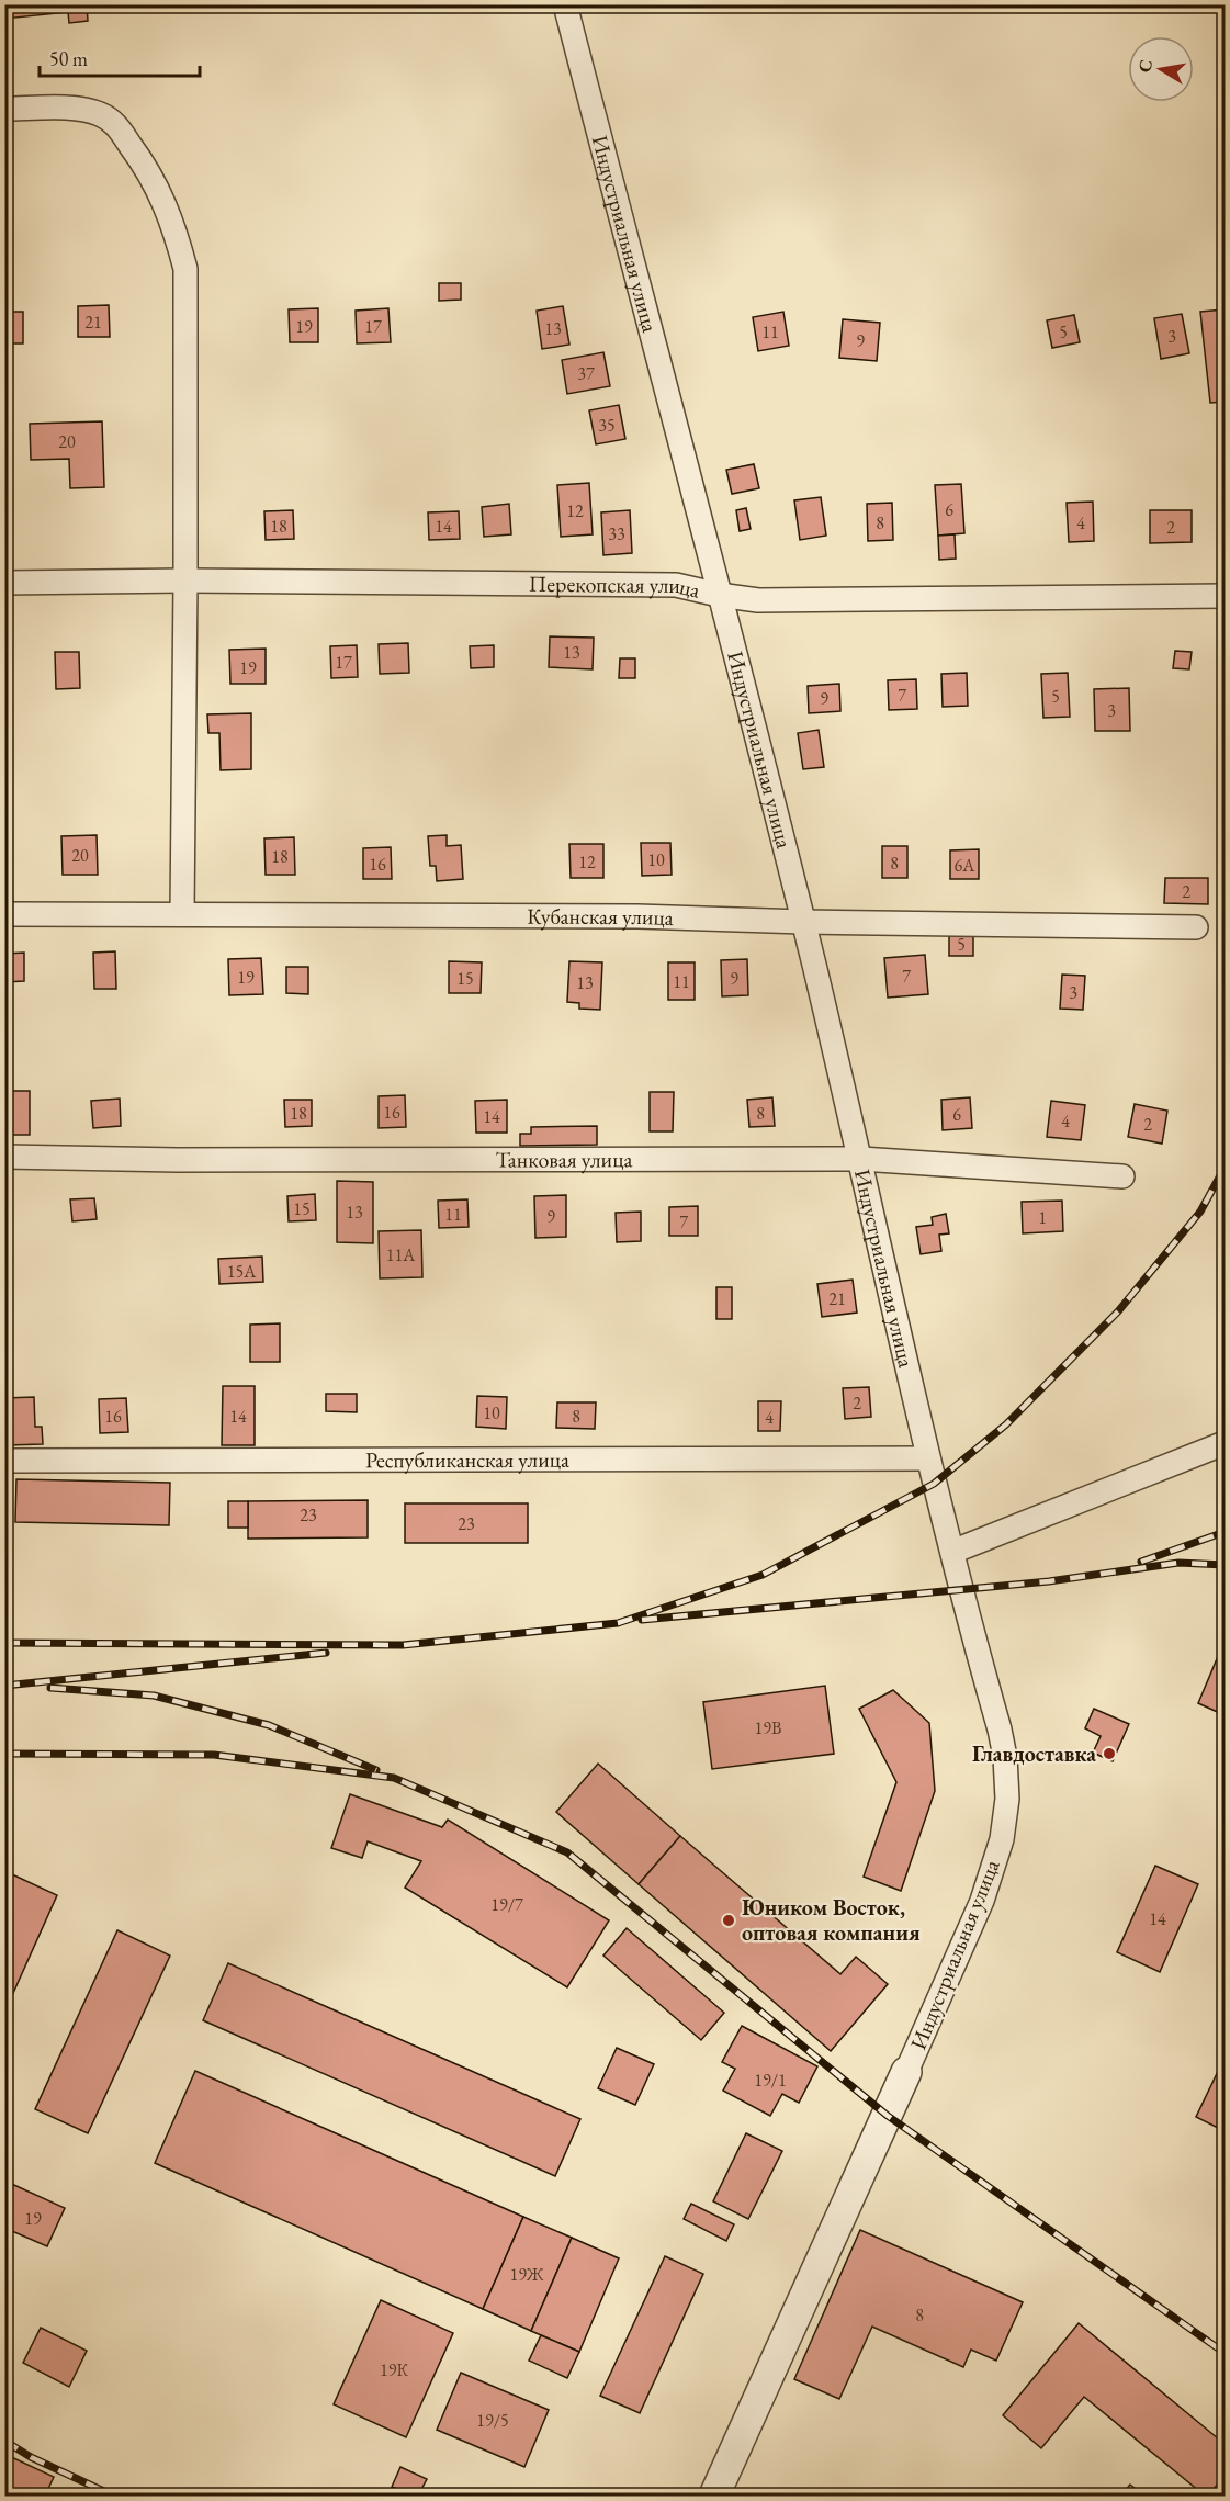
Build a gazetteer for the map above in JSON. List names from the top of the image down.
{
  "streets": {
    "street": [
      "Индустриальная улица",
      "Перекопская улица",
      "Кубанская улица",
      "Танковая улица",
      "Республиканская улица"
    ]
  },
  "crossings": [
    ["Индустриальная улица", "Перекопская улица"],
    ["Индустриальная улица", "Кубанская улица"],
    ["Индустриальная улица", "Танковая улица"],
    ["Индустриальная улица", "Республиканская улица"]
  ],
  "places": ["Главдоставка", "Юником Восток, оптовая компания"],
  "house_numbers": [
    "21",
    "19",
    "17",
    "13",
    "11",
    "5",
    "3",
    "9",
    "37",
    "35",
    "20",
    "6",
    "12",
    "8",
    "4",
    "18",
    "14",
    "2",
    "33",
    "13",
    "17",
    "19",
    "7",
    "5",
    "9",
    "3",
    "20",
    "18",
    "10",
    "12",
    "8",
    "16",
    "6А",
    "2",
    "5",
    "7",
    "19",
    "15",
    "9",
    "11",
    "13",
    "3",
    "16",
    "18",
    "8",
    "6",
    "14",
    "4",
    "2",
    "15",
    "13",
    "11",
    "9",
    "1",
    "7",
    "11А",
    "15А",
    "21",
    "2",
    "10",
    "16",
    "14",
    "8",
    "4",
    "23",
    "23",
    "19В",
    "19/7",
    "14",
    "19/1",
    "19",
    "19Ж",
    "8",
    "19К",
    "19/5"
  ],
  "scale_bar": "50 m",
  "north": "left"
}
